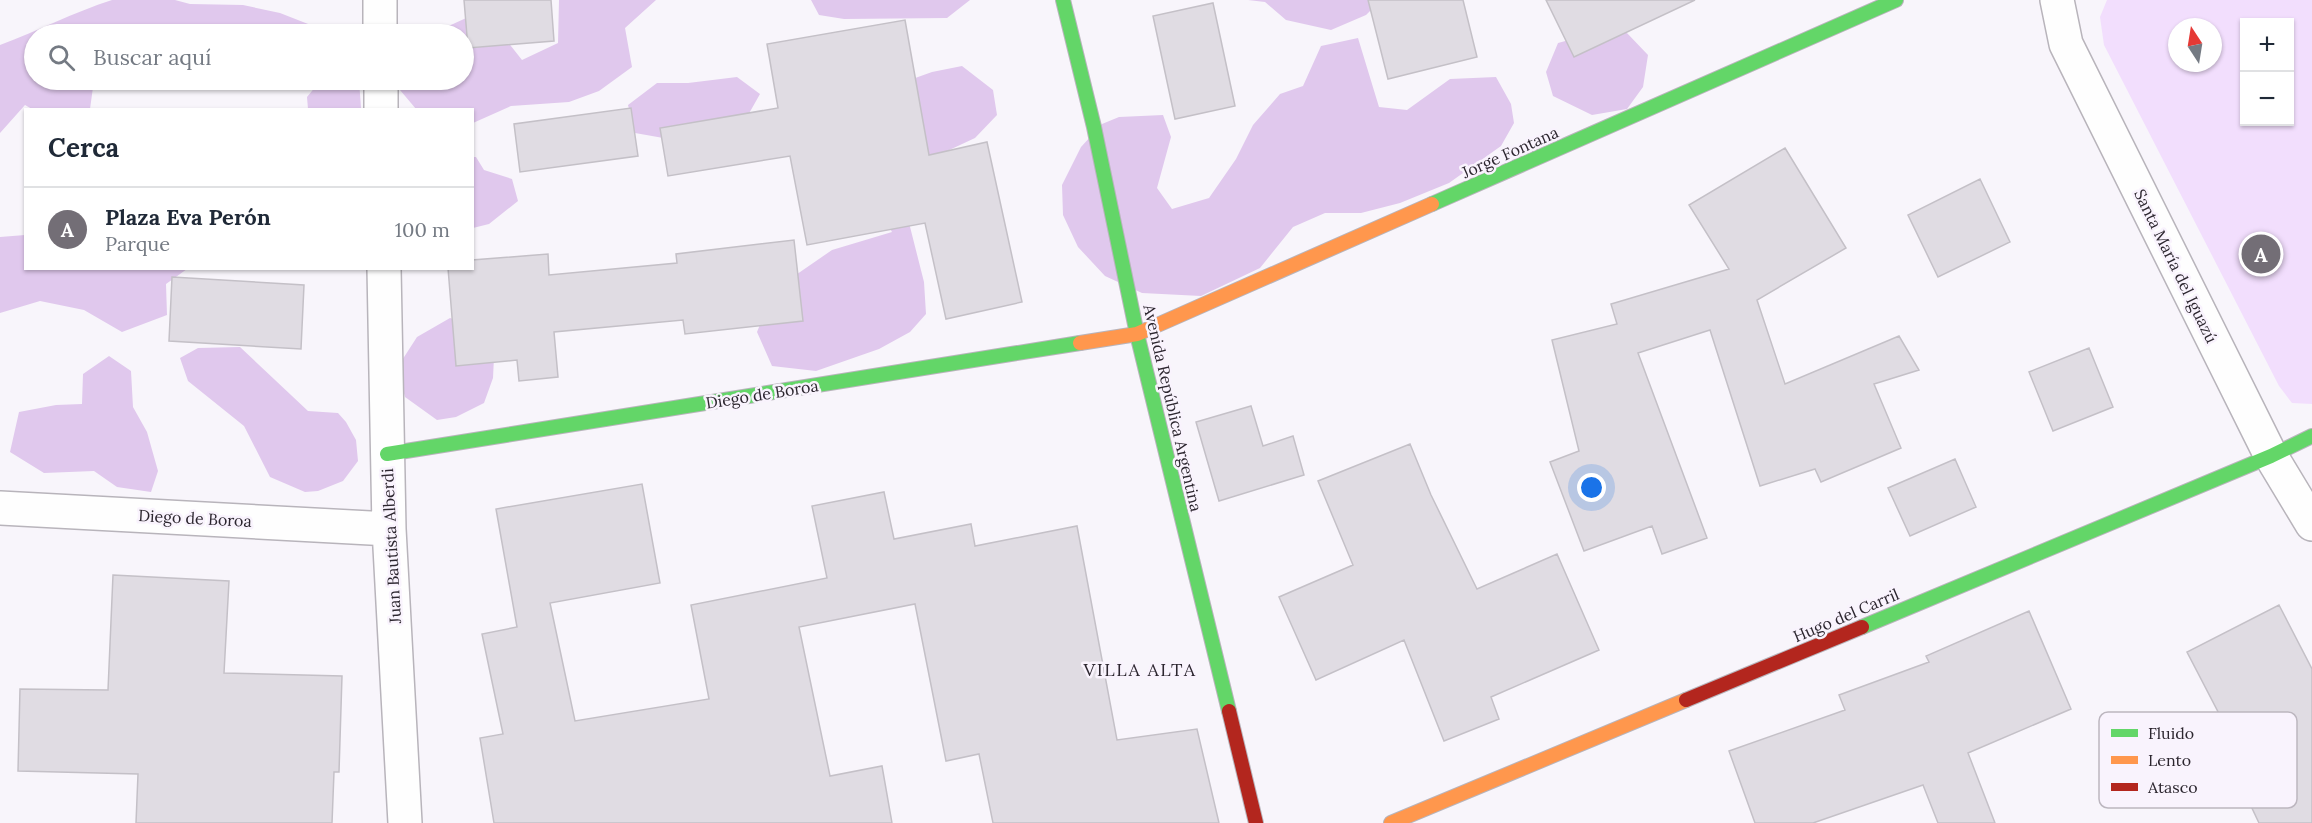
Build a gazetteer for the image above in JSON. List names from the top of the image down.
{
  "streets": {
    "street": [
      "Jorge Fontana",
      "Santa María del Iguazú",
      "Diego de Boroa",
      "Avenida República Argentina",
      "Juan Bautista Alberdi",
      "Hugo del Carril"
    ]
  },
  "crossings": [
    ["Jorge Fontana", "Diego de Boroa"],
    ["Jorge Fontana", "Avenida República Argentina"],
    ["Santa María del Iguazú", "Hugo del Carril"],
    ["Diego de Boroa", "Avenida República Argentina"],
    ["Diego de Boroa", "Juan Bautista Alberdi"]
  ],
  "districts": ["VILLA ALTA"],
  "legend": ["Fluido", "Lento", "Atasco"],
  "north": "top",
  "page": {
    "map_buttons": ["+", "−"],
    "search": "Buscar aquí",
    "heading": "Cerca",
    "list": [
      {
        "mark": "A",
        "name": "Plaza Eva Perón",
        "note": "Parque",
        "value": "100 m"
      }
    ],
    "pins": "A"
  }
}
